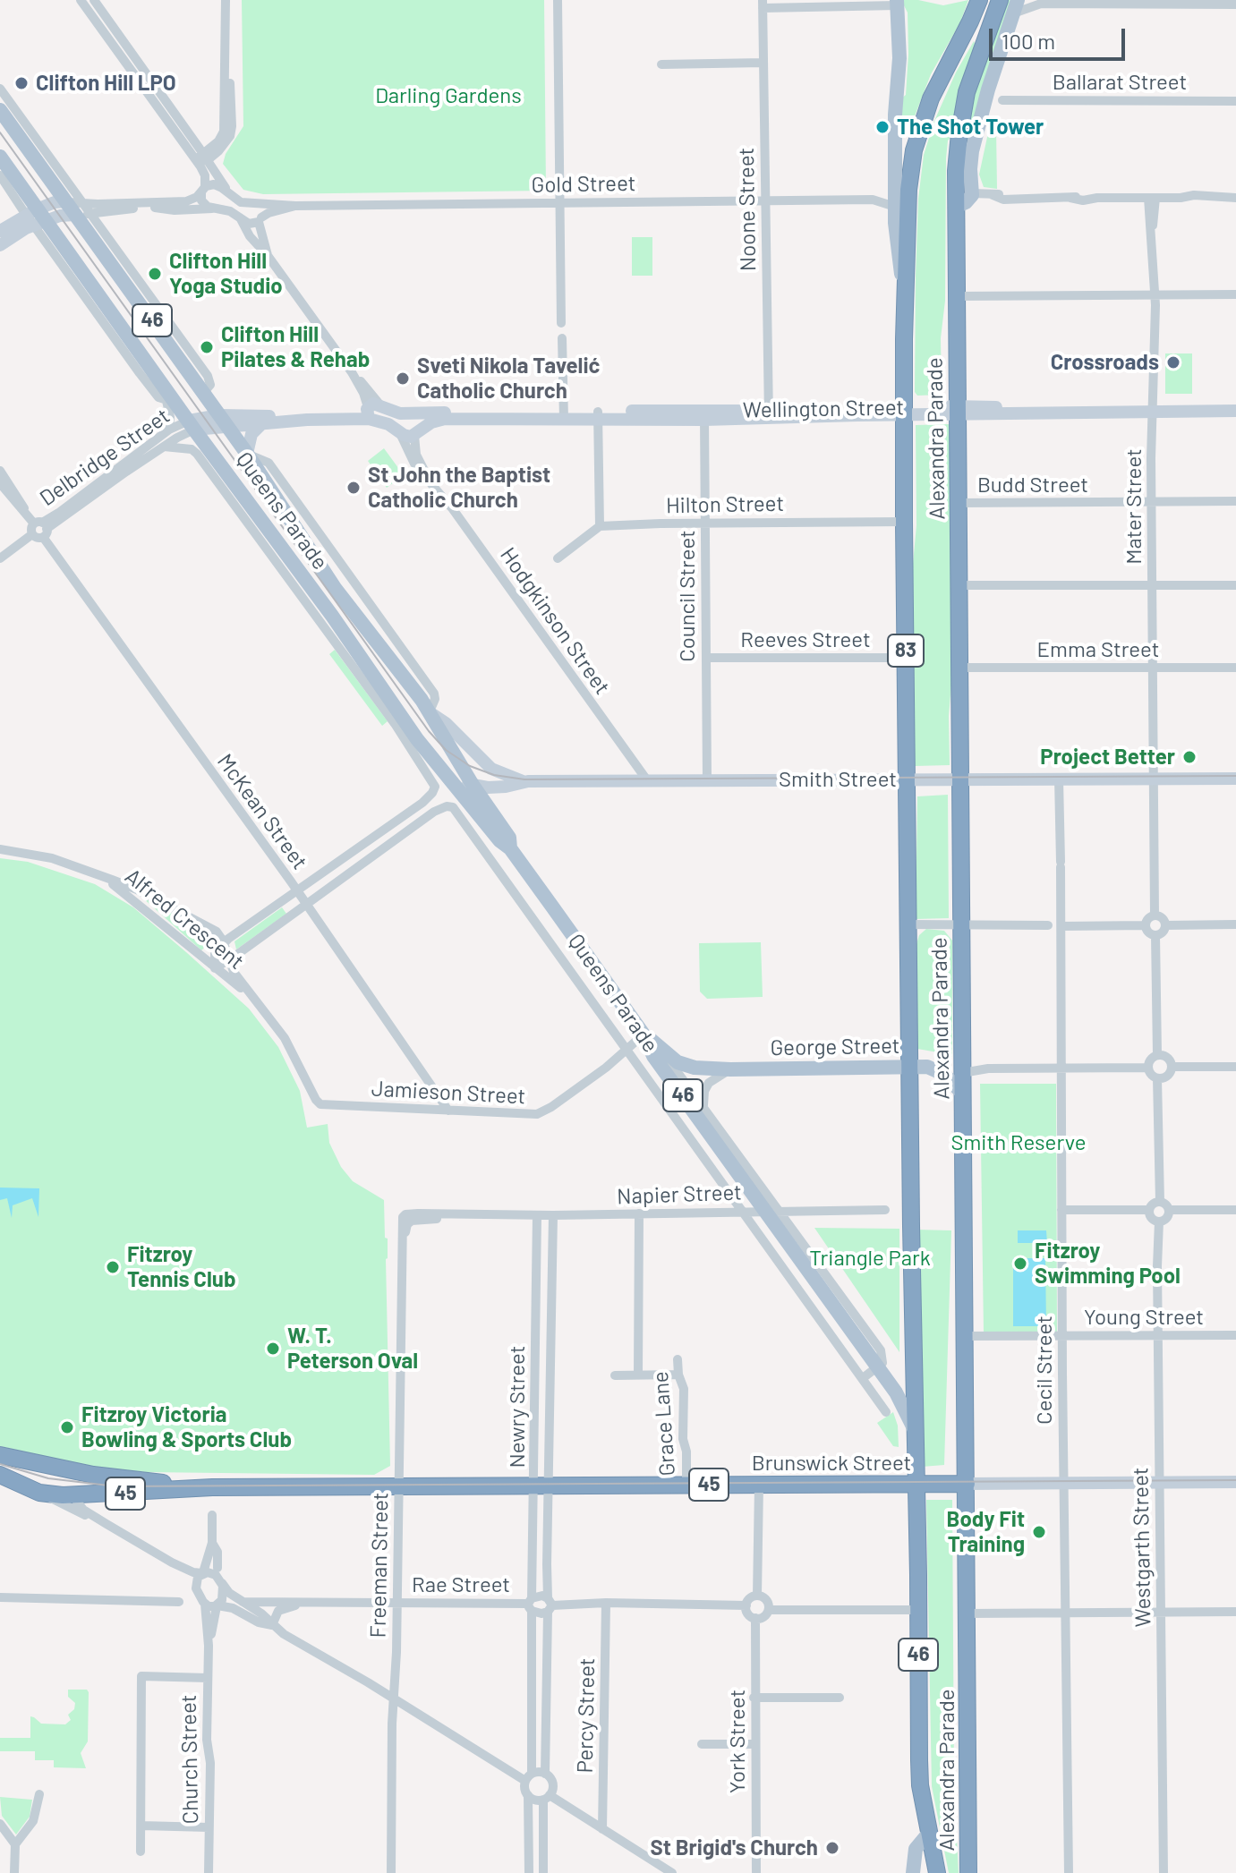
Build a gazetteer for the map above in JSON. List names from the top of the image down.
{
  "streets": {
    "highway": [
      "46",
      "Alexandra Parade",
      "83",
      "Brunswick Street",
      "45"
    ],
    "main road": ["Queens Parade", "George Street"],
    "street": [
      "Ballarat Street",
      "Gold Street",
      "Noone Street",
      "Wellington Street",
      "Delbridge Street",
      "Budd Street",
      "Hilton Street",
      "Mater Street",
      "Council Street",
      "Hodgkinson Street",
      "Reeves Street",
      "Emma Street",
      "Smith Street",
      "McKean Street",
      "Alfred Crescent",
      "Jamieson Street",
      "Napier Street",
      "Young Street",
      "Cecil Street",
      "Newry Street",
      "Grace Lane",
      "Westgarth Street",
      "Freeman Street",
      "Rae Street",
      "Percy Street",
      "York Street",
      "Church Street"
    ]
  },
  "crossings": [
    ["Gold Street", "Noone Street"],
    ["Gold Street", "Alexandra Parade"],
    ["Noone Street", "Wellington Street"],
    ["Wellington Street", "Alexandra Parade"],
    ["Wellington Street", "Mater Street"],
    ["Wellington Street", "Council Street"],
    ["Wellington Street", "Hodgkinson Street"],
    ["Alexandra Parade", "Budd Street"],
    ["Alexandra Parade", "Hilton Street"],
    ["Alexandra Parade", "Queens Parade"],
    ["Alexandra Parade", "Reeves Street"],
    ["Alexandra Parade", "Emma Street"],
    ["Alexandra Parade", "Smith Street"],
    ["Alexandra Parade", "George Street"],
    ["Alexandra Parade", "Young Street"],
    ["Alexandra Parade", "Brunswick Street"],
    ["Delbridge Street", "Queens Parade"],
    ["Delbridge Street", "McKean Street"],
    ["Budd Street", "Mater Street"],
    ["Hilton Street", "Council Street"],
    ["Mater Street", "Emma Street"],
    ["Mater Street", "Smith Street"],
    ["Queens Parade", "Smith Street"],
    ["Queens Parade", "George Street"],
    ["Queens Parade", "Jamieson Street"],
    ["Queens Parade", "Napier Street"],
    ["Council Street", "Reeves Street"],
    ["Council Street", "Smith Street"],
    ["Hodgkinson Street", "Smith Street"],
    ["Smith Street", "Cecil Street"],
    ["McKean Street", "Jamieson Street"],
    ["Alfred Crescent", "Jamieson Street"],
    ["Napier Street", "Newry Street"],
    ["Napier Street", "Freeman Street"],
    ["Young Street", "Cecil Street"],
    ["Young Street", "Westgarth Street"],
    ["Cecil Street", "Brunswick Street"],
    ["Newry Street", "Brunswick Street"],
    ["Newry Street", "Rae Street"],
    ["Grace Lane", "Brunswick Street"],
    ["Brunswick Street", "45"],
    ["Brunswick Street", "Westgarth Street"],
    ["Brunswick Street", "Freeman Street"],
    ["Freeman Street", "Rae Street"]
  ],
  "parks": ["Darling Gardens", "Smith Reserve", "Triangle Park"],
  "places": [
    "Clifton Hill LPO",
    "The Shot Tower",
    "Clifton Hill Yoga Studio",
    "Clifton Hill Pilates & Rehab",
    "Crossroads",
    "Sveti Nikola Tavelić Catholic Church",
    "St John the Baptist Catholic Church",
    "Project Better",
    "Fitzroy Swimming Pool",
    "Fitzroy Tennis Club",
    "W. T. Peterson Oval",
    "Fitzroy Victoria Bowling & Sports Club",
    "Body Fit Training",
    "St Brigid's Church"
  ],
  "scale_bar": "100 m"
}
